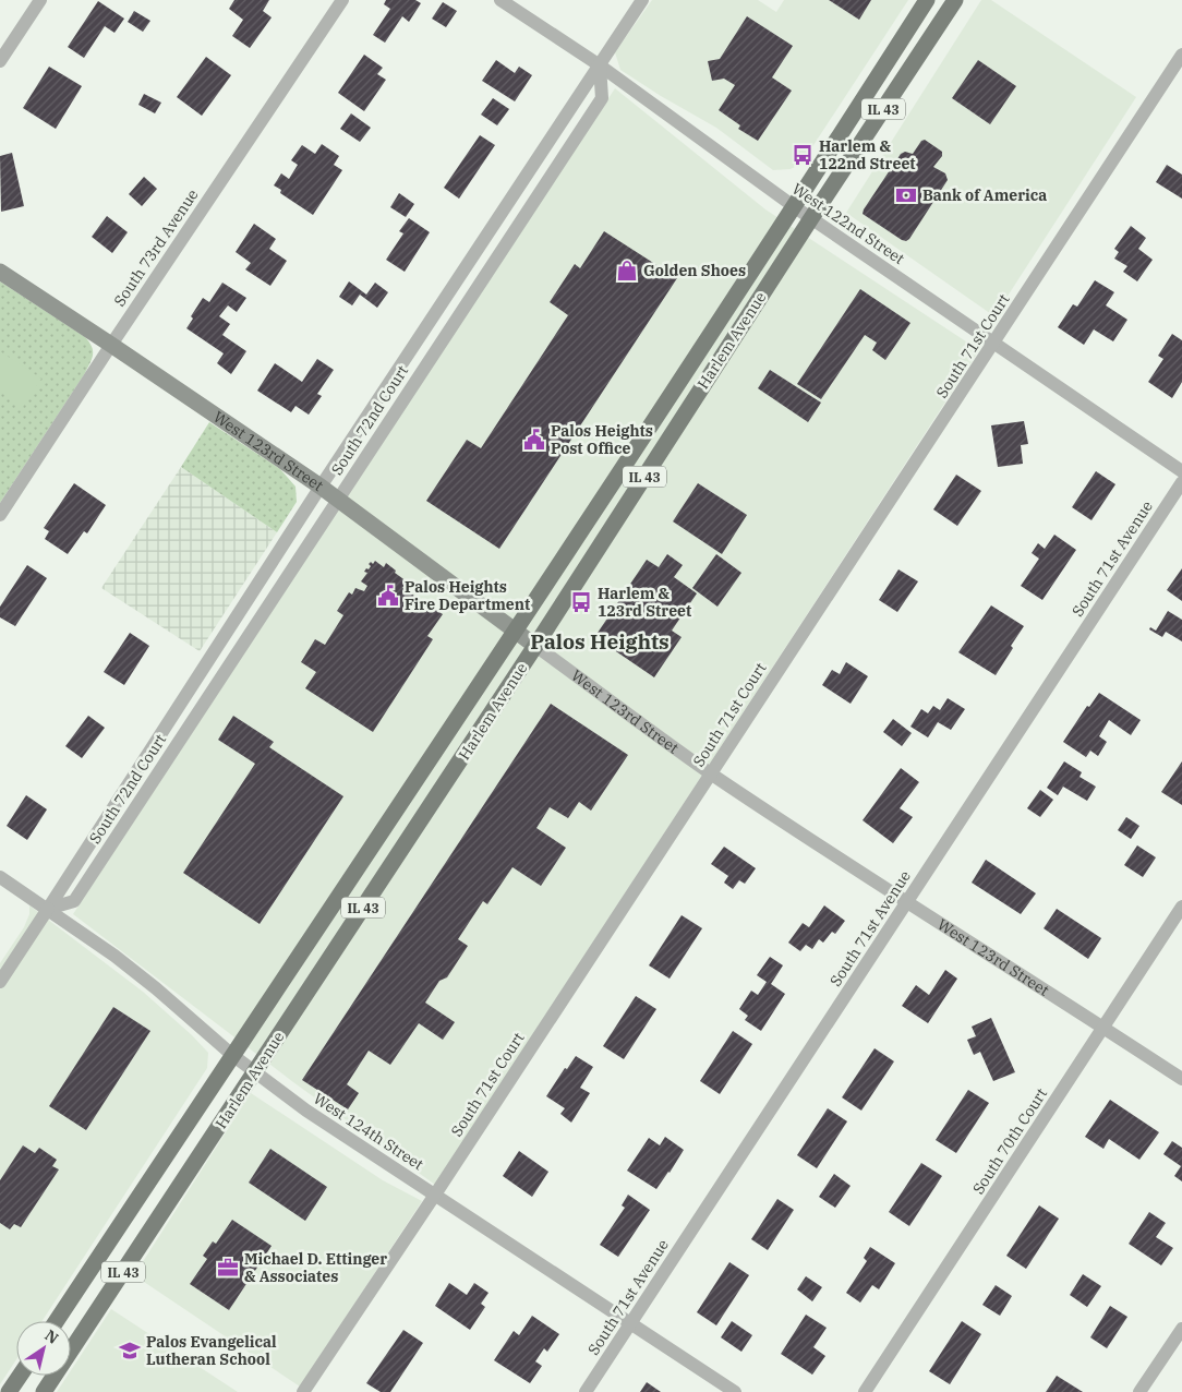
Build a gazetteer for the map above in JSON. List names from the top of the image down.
{
  "streets": {
    "main road": ["IL 43", "Harlem Avenue"],
    "street": [
      "West 122nd Street",
      "South 73rd Avenue",
      "South 71st Court",
      "South 72nd Court",
      "West 123rd Street",
      "South 71st Avenue",
      "West 124th Street",
      "South 70th Court"
    ]
  },
  "crossings": [
    ["West 122nd Street", "Harlem Avenue"],
    ["West 122nd Street", "South 71st Court"],
    ["West 122nd Street", "South 72nd Court"],
    ["South 73rd Avenue", "West 123rd Street"],
    ["Harlem Avenue", "West 123rd Street"],
    ["Harlem Avenue", "West 124th Street"],
    ["South 71st Court", "West 123rd Street"],
    ["South 71st Court", "West 124th Street"],
    ["South 72nd Court", "West 123rd Street"],
    ["South 72nd Court", "West 124th Street"],
    ["West 123rd Street", "South 71st Avenue"],
    ["West 123rd Street", "South 70th Court"],
    ["South 71st Avenue", "West 124th Street"]
  ],
  "districts": ["Palos Heights"],
  "places": {
    "bus stop": ["Harlem & 122nd Street", "Harlem & 123rd Street"],
    "bank": ["Bank of America"],
    "shop": ["Golden Shoes"],
    "public building": ["Palos Heights Post Office", "Palos Heights Fire Department"],
    "office": ["Michael D. Ettinger & Associates"],
    "school or university": ["Palos Evangelical Lutheran School"]
  },
  "north": "top right"
}
